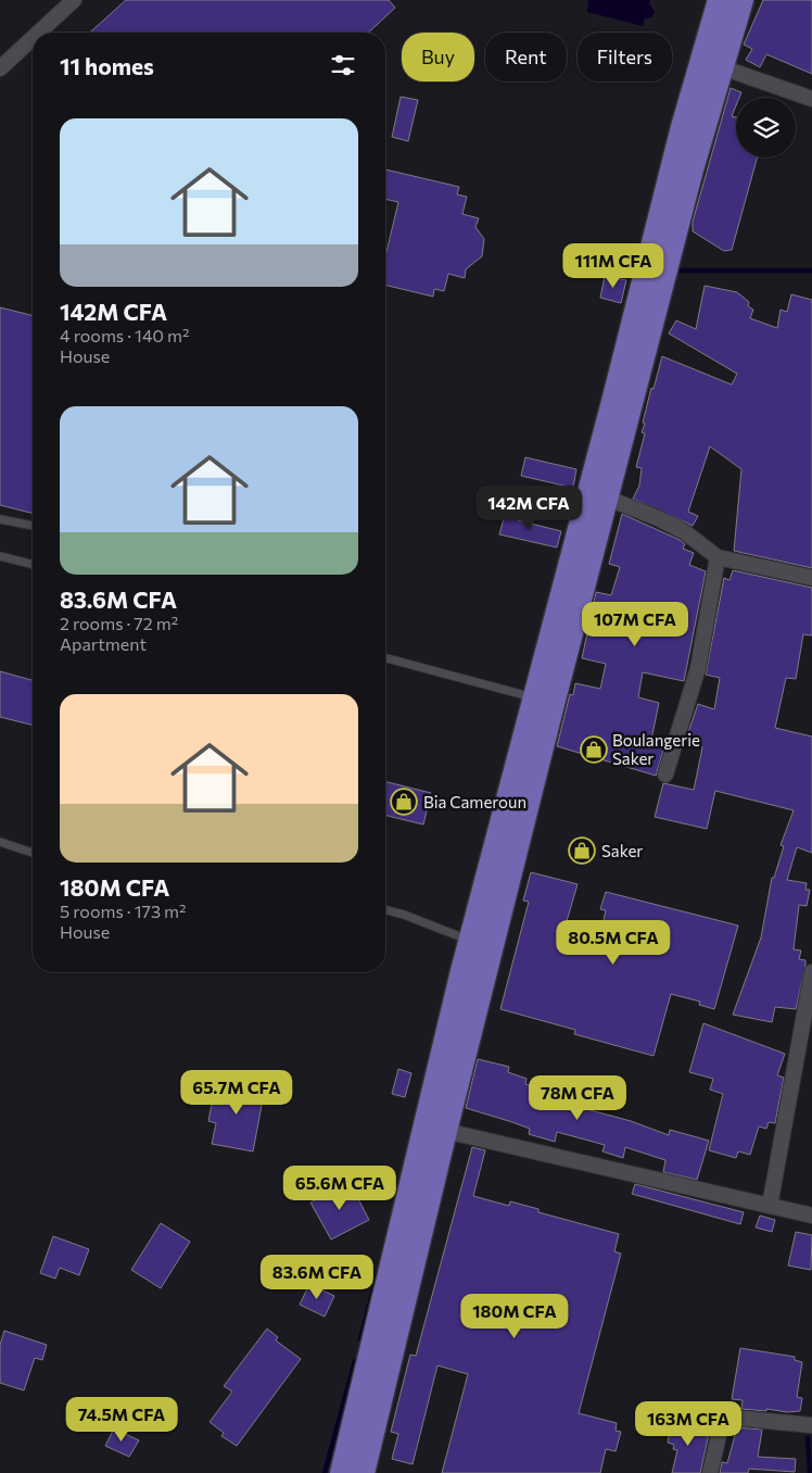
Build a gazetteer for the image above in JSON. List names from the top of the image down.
{
  "places": {
    "shop": ["Boulangerie Saker", "Bia Cameroun", "Saker"]
  },
  "page": {
    "chip": ["Buy", "Rent", "Filters"],
    "heading": "11 homes",
    "list": [
      {
        "name": "142M CFA",
        "note": "4 rooms · 140 m² · House"
      },
      {
        "name": "83.6M CFA",
        "note": "2 rooms · 72 m² · Apartment"
      },
      {
        "name": "180M CFA",
        "note": "5 rooms · 173 m² · House"
      }
    ],
    "price": [
      "111M CFA",
      "142M CFA",
      "107M CFA",
      "80.5M CFA",
      "65.7M CFA",
      "78M CFA",
      "65.6M CFA",
      "83.6M CFA",
      "180M CFA",
      "74.5M CFA",
      "163M CFA"
    ]
  }
}
